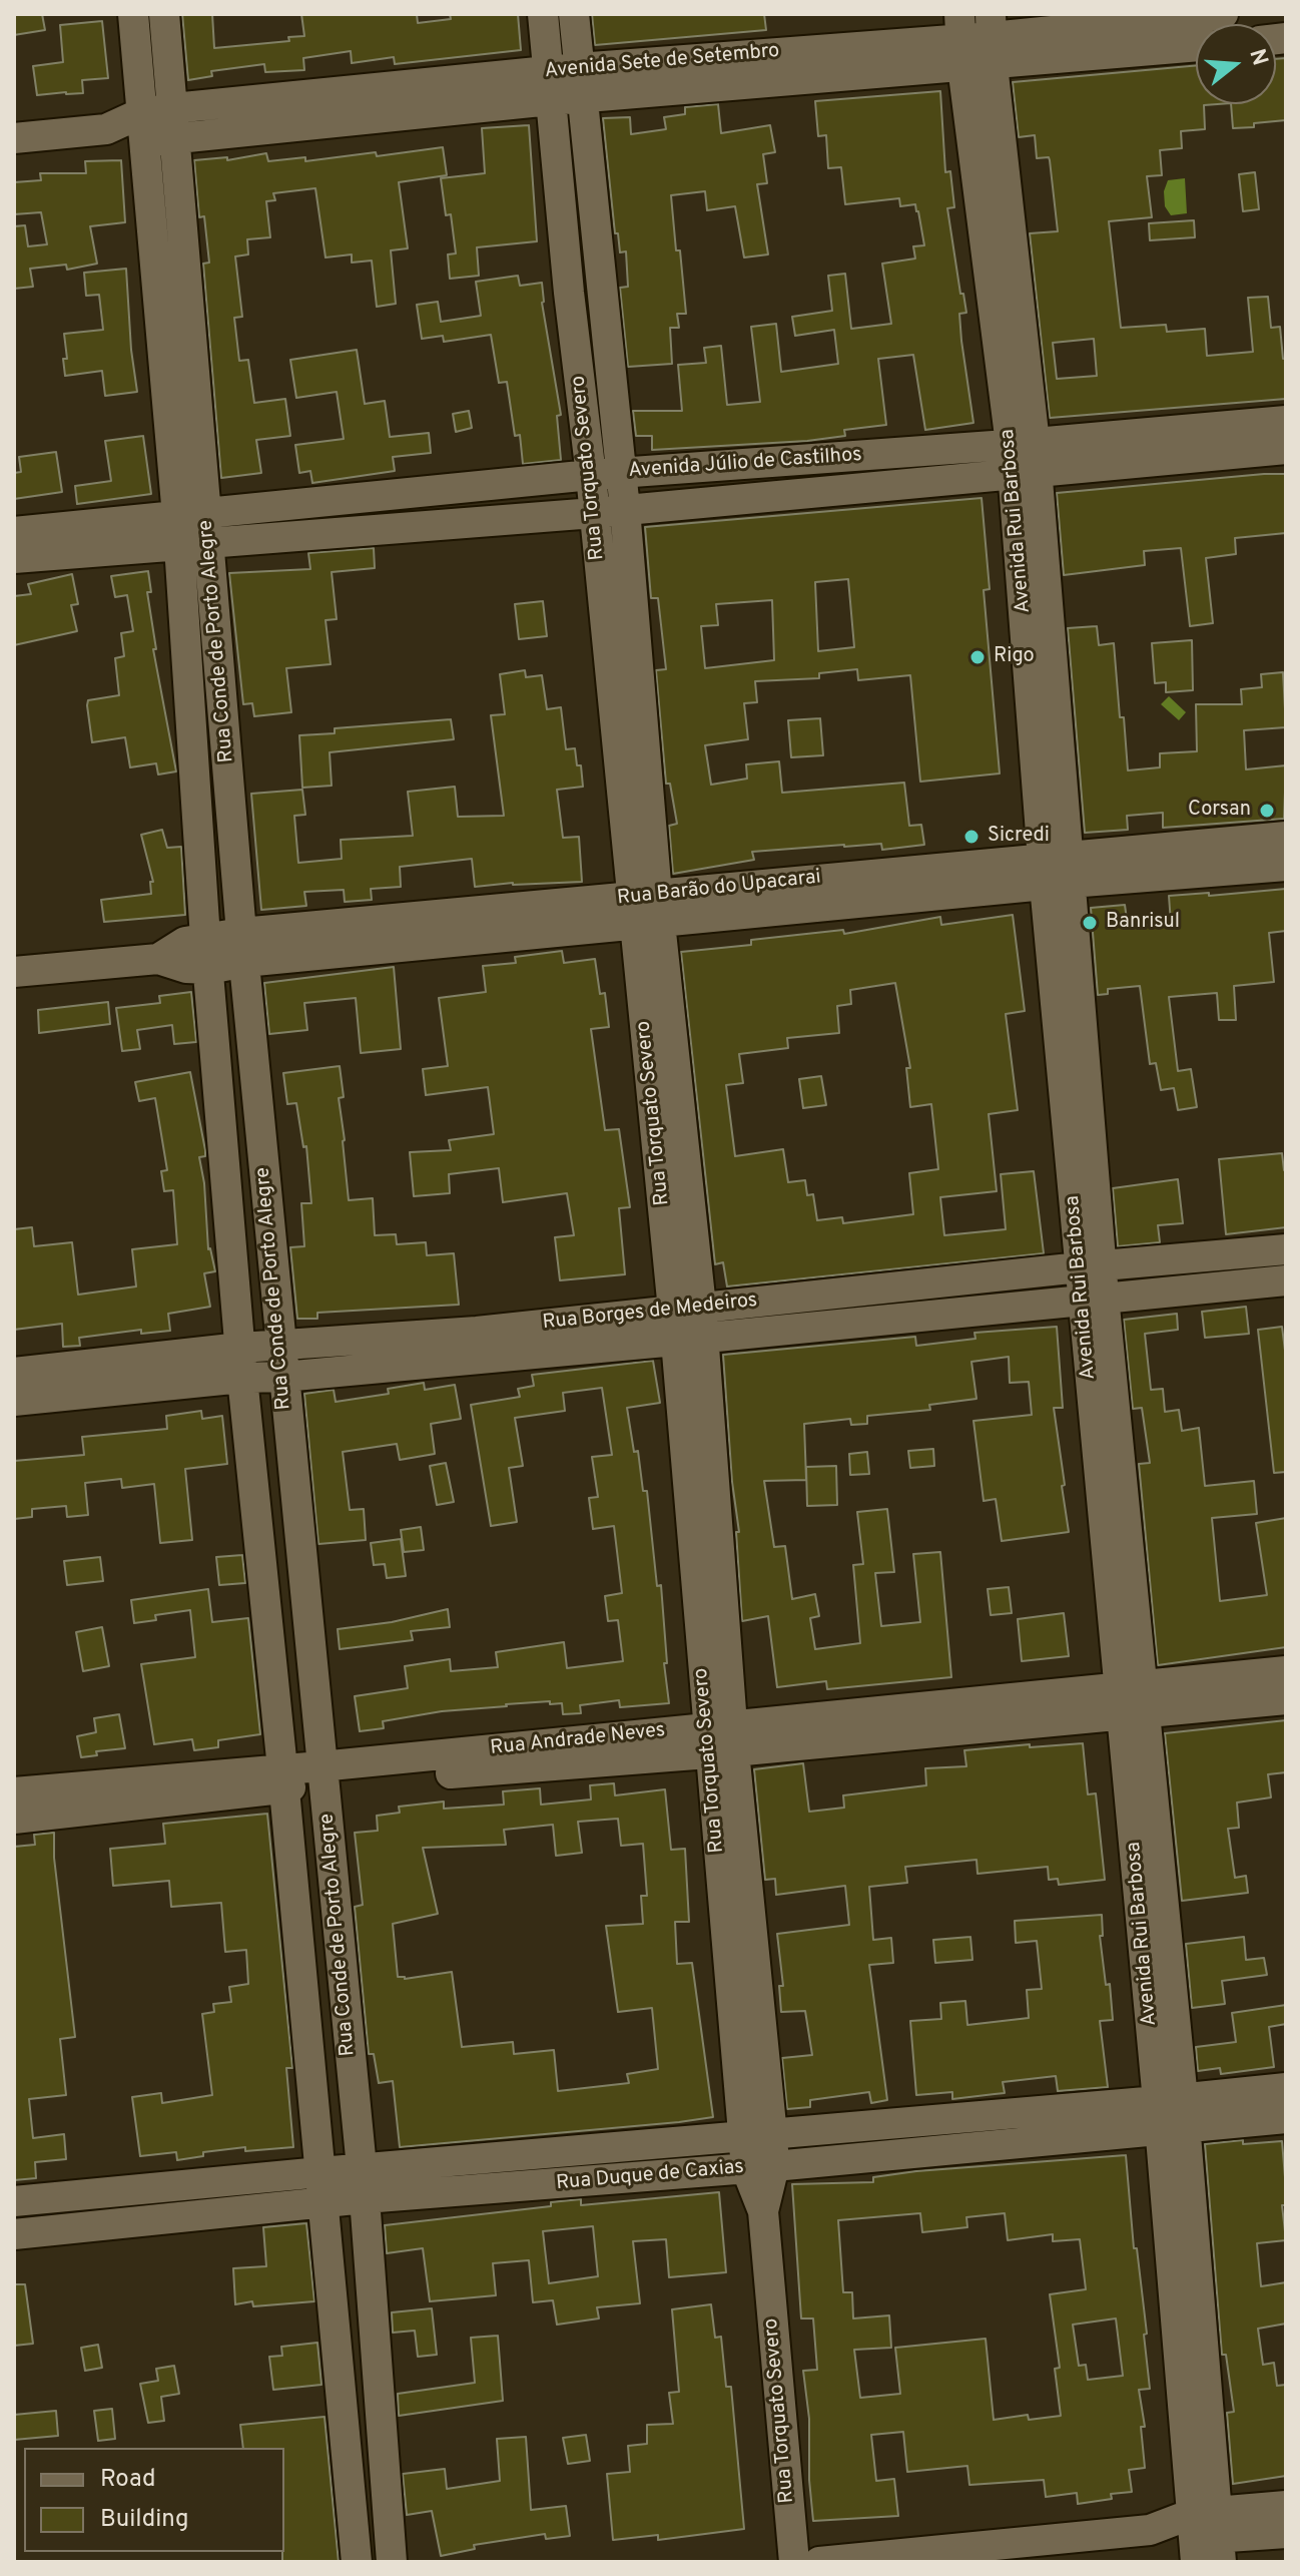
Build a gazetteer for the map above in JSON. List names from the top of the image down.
{
  "streets": {
    "street": [
      "Avenida Sete de Setembro",
      "Avenida Júlio de Castilhos",
      "Rua Torquato Severo",
      "Avenida Rui Barbosa",
      "Rua Conde de Porto Alegre",
      "Rua Barão do Upacarai",
      "Rua Borges de Medeiros",
      "Rua Andrade Neves",
      "Rua Duque de Caxias"
    ]
  },
  "crossings": [
    ["Avenida Sete de Setembro", "Rua Torquato Severo"],
    ["Avenida Sete de Setembro", "Avenida Rui Barbosa"],
    ["Avenida Sete de Setembro", "Rua Conde de Porto Alegre"],
    ["Avenida Júlio de Castilhos", "Rua Torquato Severo"],
    ["Avenida Júlio de Castilhos", "Avenida Rui Barbosa"],
    ["Avenida Júlio de Castilhos", "Rua Conde de Porto Alegre"],
    ["Rua Torquato Severo", "Rua Barão do Upacarai"],
    ["Rua Torquato Severo", "Rua Borges de Medeiros"],
    ["Rua Torquato Severo", "Rua Andrade Neves"],
    ["Rua Torquato Severo", "Rua Duque de Caxias"],
    ["Avenida Rui Barbosa", "Rua Barão do Upacarai"],
    ["Avenida Rui Barbosa", "Rua Borges de Medeiros"],
    ["Avenida Rui Barbosa", "Rua Andrade Neves"],
    ["Avenida Rui Barbosa", "Rua Duque de Caxias"],
    ["Rua Conde de Porto Alegre", "Rua Barão do Upacarai"],
    ["Rua Conde de Porto Alegre", "Rua Borges de Medeiros"],
    ["Rua Conde de Porto Alegre", "Rua Andrade Neves"],
    ["Rua Conde de Porto Alegre", "Rua Duque de Caxias"]
  ],
  "places": [
    "Rigo",
    "Corsan",
    "Sicredi",
    "Banrisul"
  ],
  "legend": ["Road", "Building"],
  "north": "right"
}
